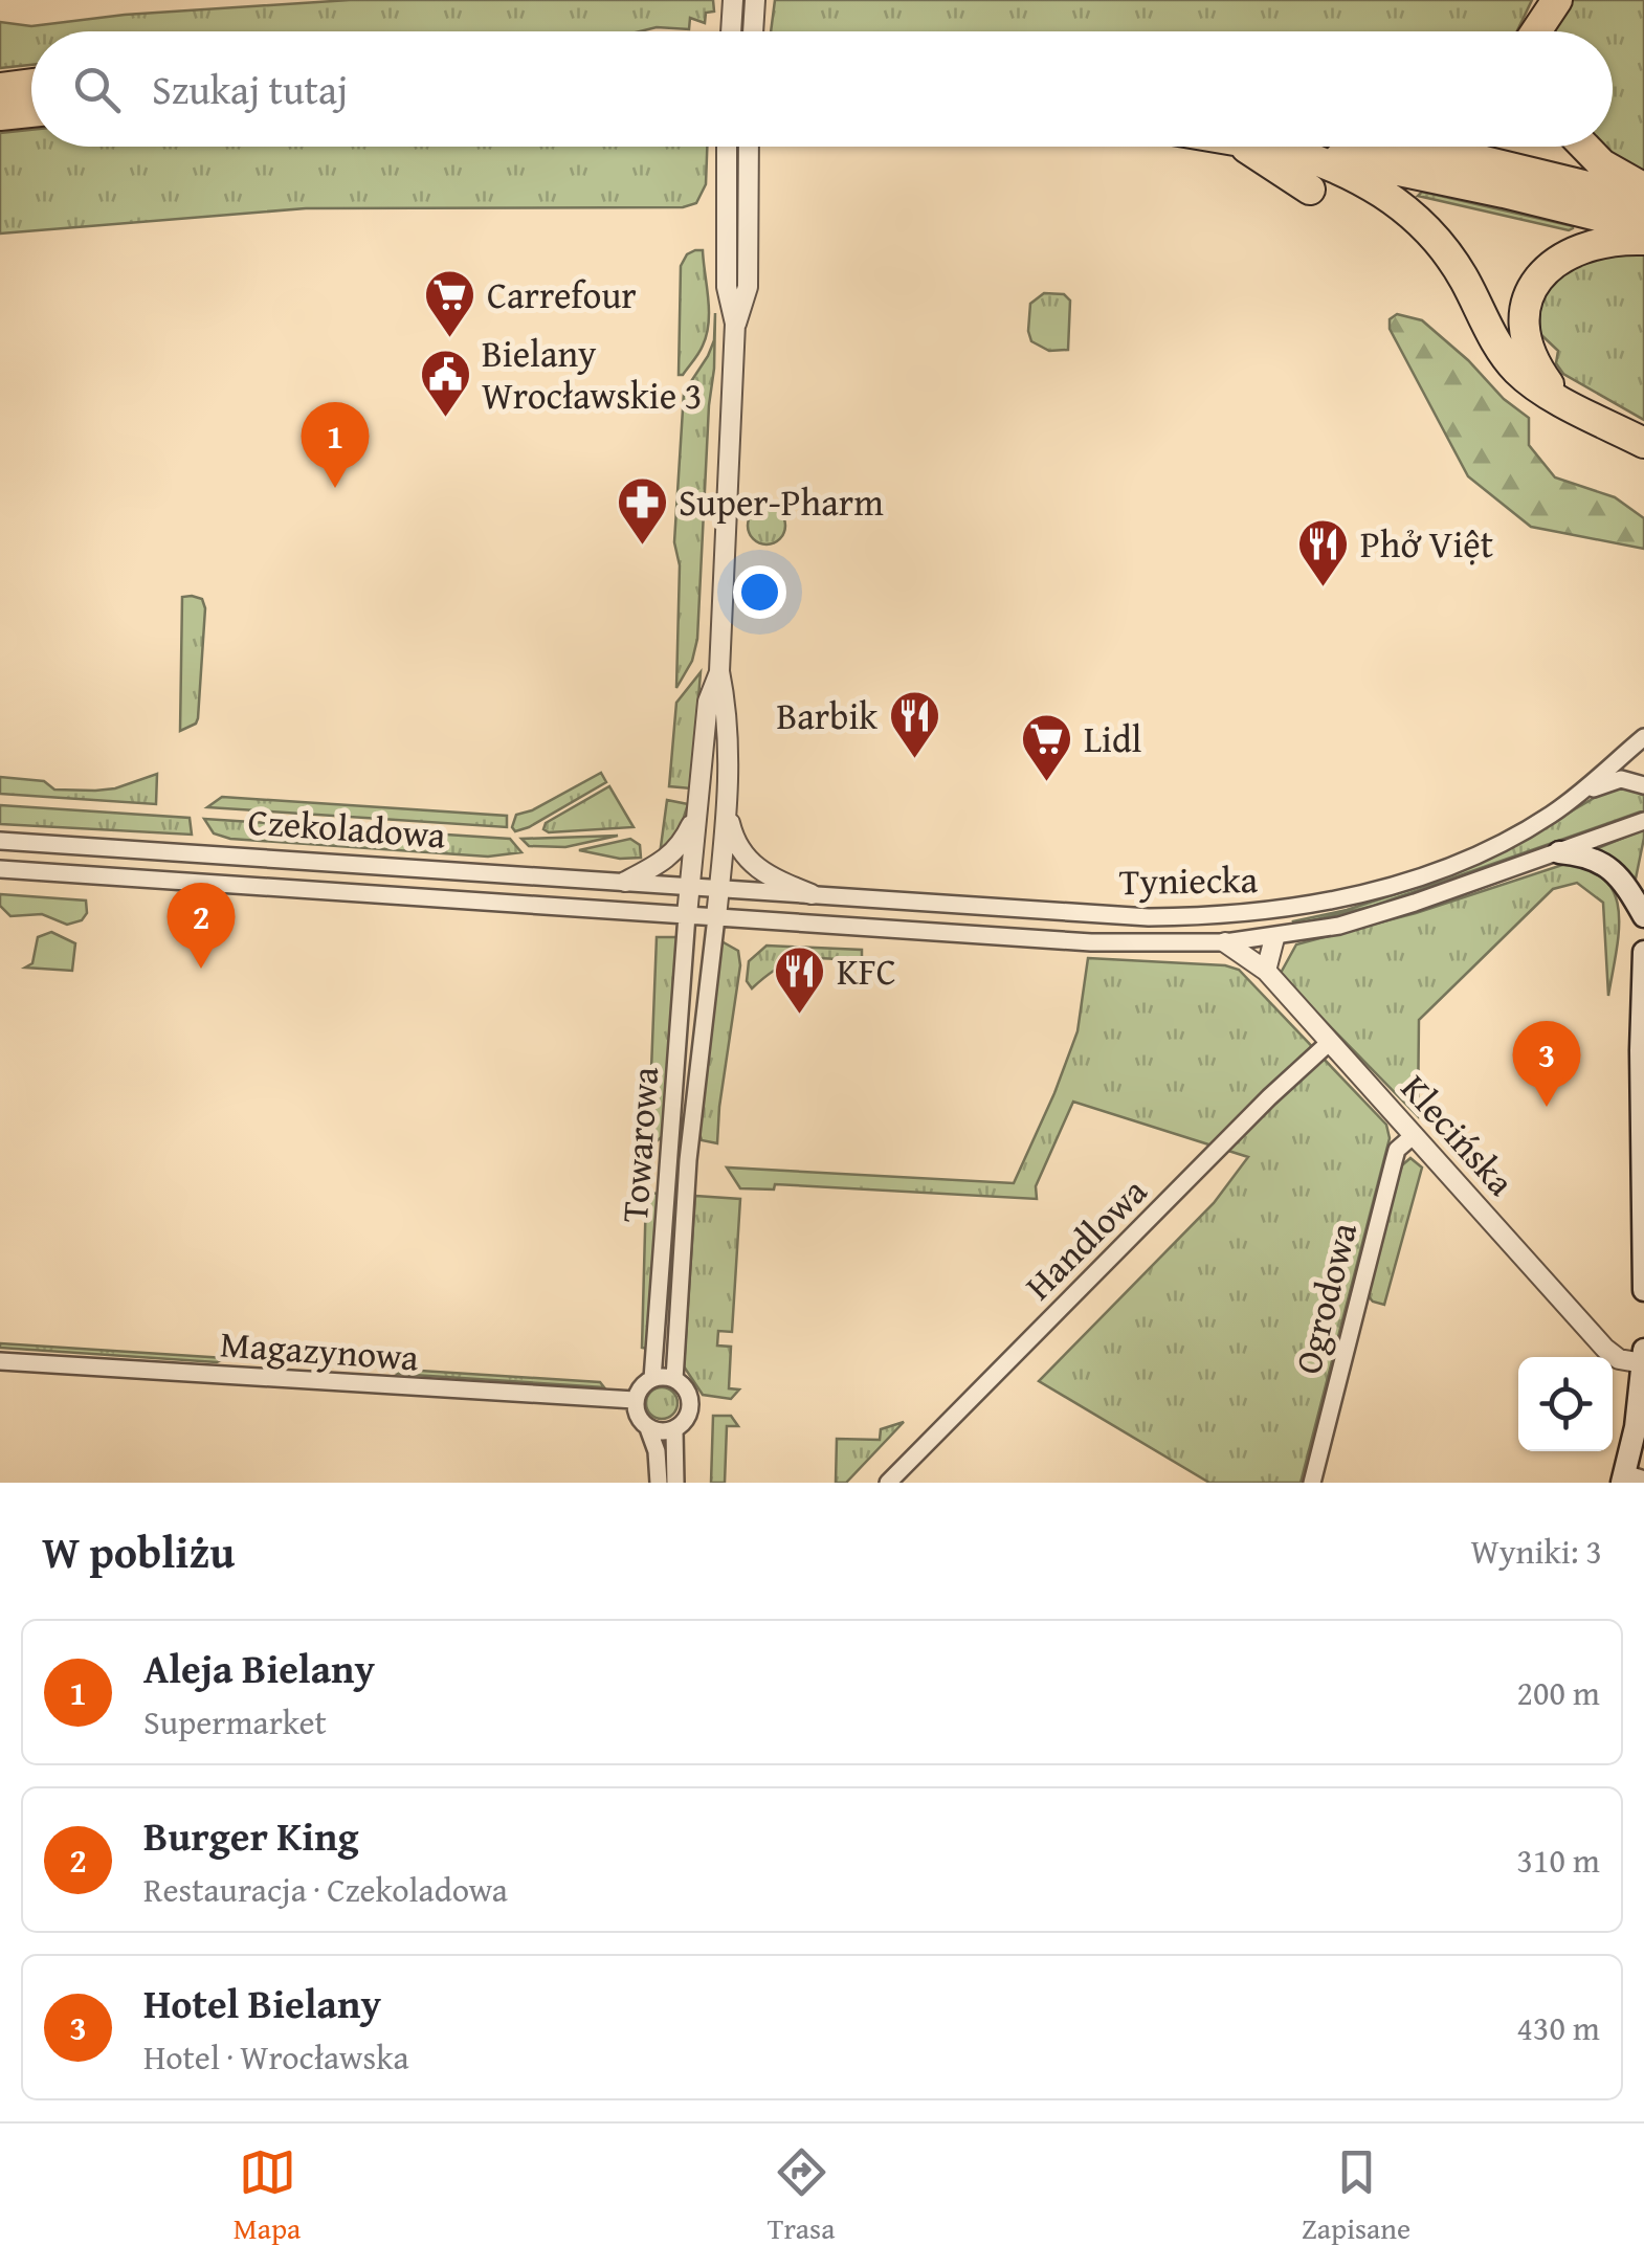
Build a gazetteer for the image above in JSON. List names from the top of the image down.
{
  "streets": {
    "street": [
      "Czekoladowa",
      "Tyniecka",
      "Klecińska",
      "Towarowa",
      "Handlowa",
      "Ogrodowa",
      "Magazynowa"
    ]
  },
  "crossings": [
    ["Czekoladowa", "Tyniecka"],
    ["Czekoladowa", "Towarowa"],
    ["Tyniecka", "Klecińska"],
    ["Tyniecka", "Towarowa"],
    ["Klecińska", "Handlowa"],
    ["Klecińska", "Ogrodowa"],
    ["Towarowa", "Magazynowa"]
  ],
  "places": {
    "supermarket": ["Carrefour", "Lidl"],
    "public building": ["Bielany Wrocławskie 3"],
    "pharmacy": ["Super-Pharm"],
    "restaurant": ["Phở Việt", "Barbik", "KFC"]
  },
  "page": {
    "search": "Szukaj tutaj",
    "pins": ["1", "2", "3"],
    "heading": ["W pobliżu", "Wyniki: 3"],
    "list": [
      {
        "mark": "1",
        "name": "Aleja Bielany",
        "note": "Supermarket",
        "value": "200 m"
      },
      {
        "mark": "2",
        "name": "Burger King",
        "note": "Restauracja · Czekoladowa",
        "value": "310 m"
      },
      {
        "mark": "3",
        "name": "Hotel Bielany",
        "note": "Hotel · Wrocławska",
        "value": "430 m"
      }
    ],
    "nav": ["Mapa", "Trasa", "Zapisane"]
  }
}
